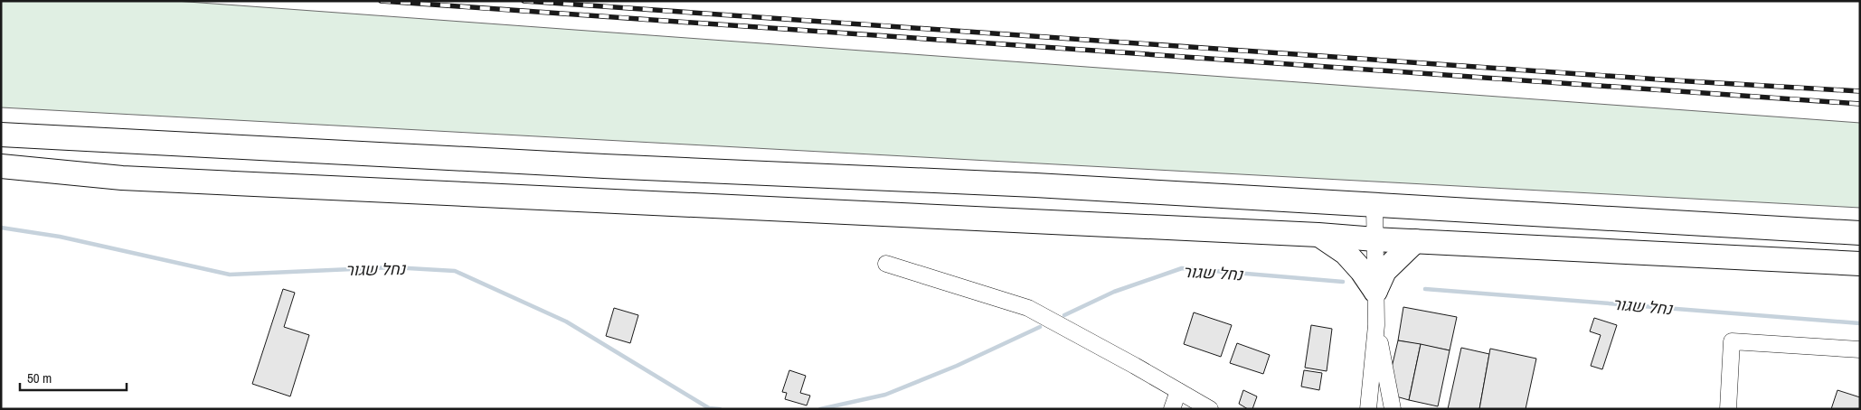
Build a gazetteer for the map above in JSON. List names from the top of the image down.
{
  "water": ["נחל שגור"],
  "scale_bar": "50 m"
}
